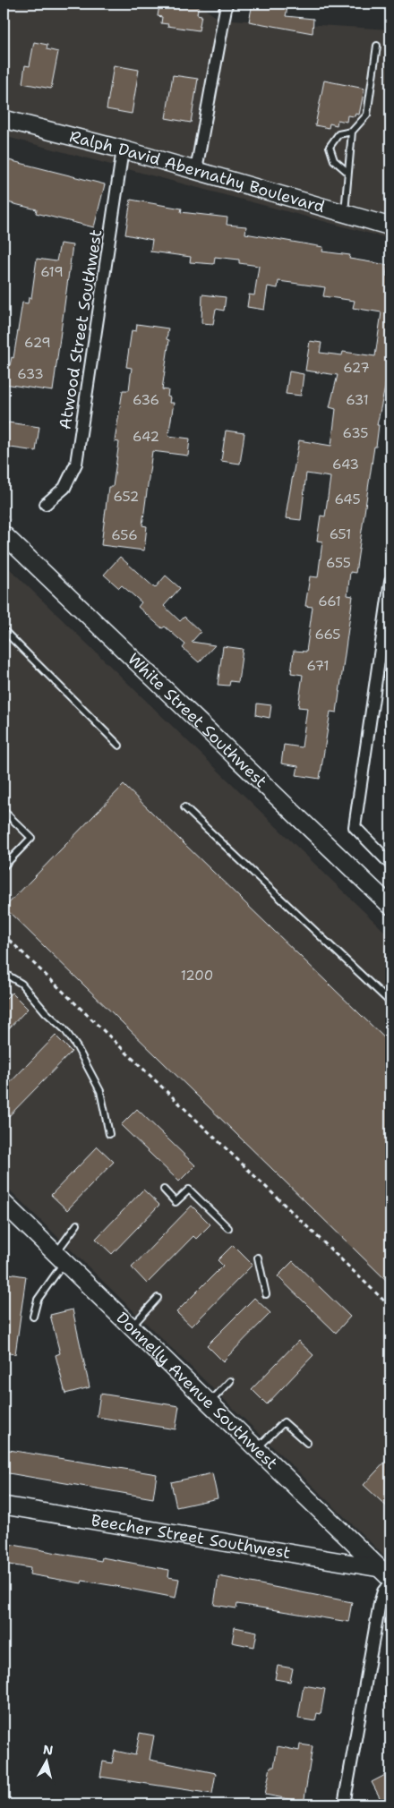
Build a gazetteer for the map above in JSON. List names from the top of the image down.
{
  "streets": {
    "street": [
      "Ralph David Abernathy Boulevard",
      "Atwood Street Southwest",
      "White Street Southwest",
      "Donnelly Avenue Southwest",
      "Beecher Street Southwest"
    ]
  },
  "crossings": [
    ["Ralph David Abernathy Boulevard", "Atwood Street Southwest"],
    ["Donnelly Avenue Southwest", "Beecher Street Southwest"]
  ],
  "house_numbers": [
    "619",
    "629",
    "627",
    "633",
    "636",
    "631",
    "635",
    "642",
    "643",
    "652",
    "645",
    "651",
    "656",
    "655",
    "661",
    "665",
    "671",
    "1200"
  ],
  "north": "top"
}
